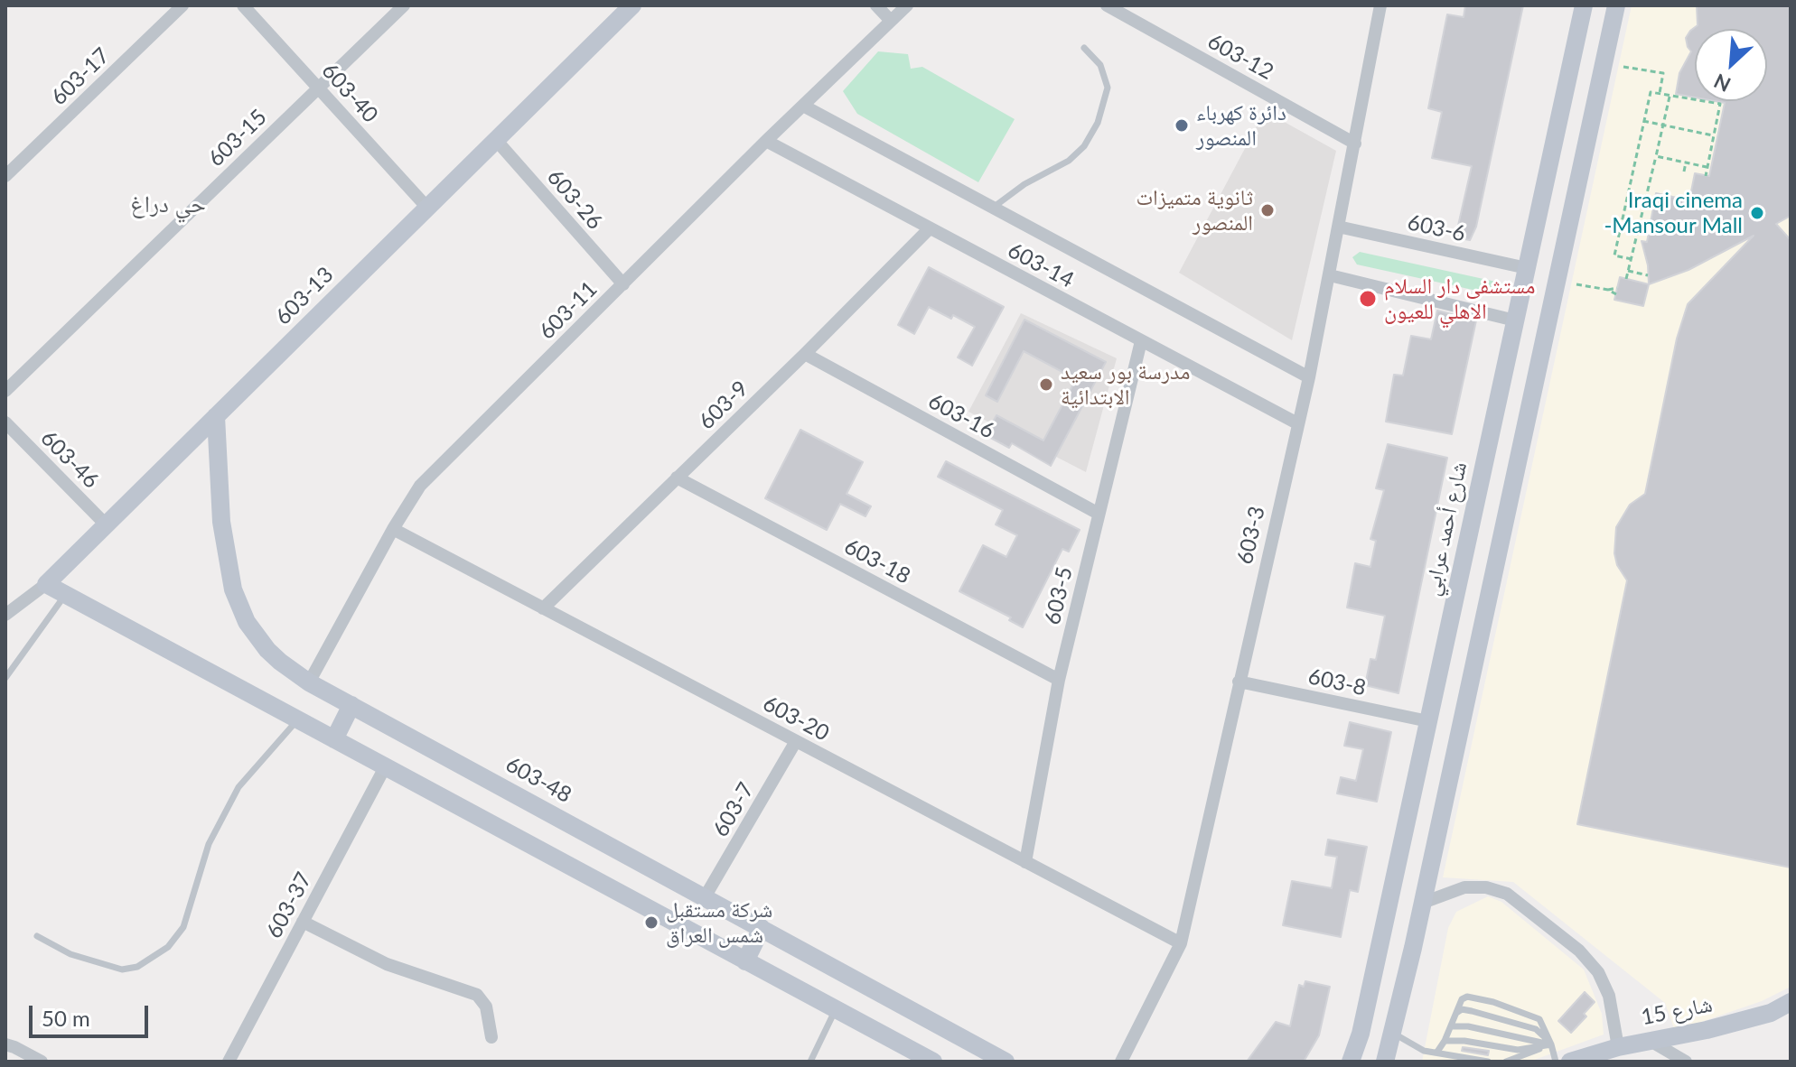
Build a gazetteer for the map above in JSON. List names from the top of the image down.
{
  "streets": {
    "street": [
      "603-12",
      "603-17",
      "603-40",
      "603-15",
      "603-26",
      "603-6",
      "603-14",
      "603-13",
      "603-11",
      "603-9",
      "603-16",
      "603-46",
      "شارع أحمد عرابي",
      "603-3",
      "603-18",
      "603-5",
      "603-8",
      "603-20",
      "603-48",
      "603-7",
      "603-37",
      "شارع 15"
    ]
  },
  "crossings": [
    ["603-12", "603-3"],
    ["603-40", "603-15"],
    ["603-40", "603-13"],
    ["603-26", "603-13"],
    ["603-26", "603-11"],
    ["603-6", "شارع أحمد عرابي"],
    ["603-6", "603-3"],
    ["603-14", "603-11"],
    ["603-14", "603-9"],
    ["603-14", "603-3"],
    ["603-14", "603-5"],
    ["603-13", "603-46"],
    ["603-13", "603-48"],
    ["603-11", "603-20"],
    ["603-11", "603-48"],
    ["603-9", "603-16"],
    ["603-9", "603-18"],
    ["603-9", "603-20"],
    ["603-16", "603-5"],
    ["شارع أحمد عرابي", "603-8"],
    ["603-3", "603-8"],
    ["603-3", "603-20"],
    ["603-18", "603-5"],
    ["603-5", "603-20"],
    ["603-20", "603-7"],
    ["603-48", "603-7"]
  ],
  "districts": ["حي دراغ"],
  "places": [
    "دائرة كهرباء المنصور",
    "ثانوية متميزات المنصور",
    "Iraqi cinema -Mansour Mall",
    "مستشفى دار السلام الاهلي للعيون",
    "مدرسة بور سعيد الابتدائية",
    "شركة مستقبل شمس العراق"
  ],
  "scale_bar": "50 m",
  "north": "bottom left"
}
